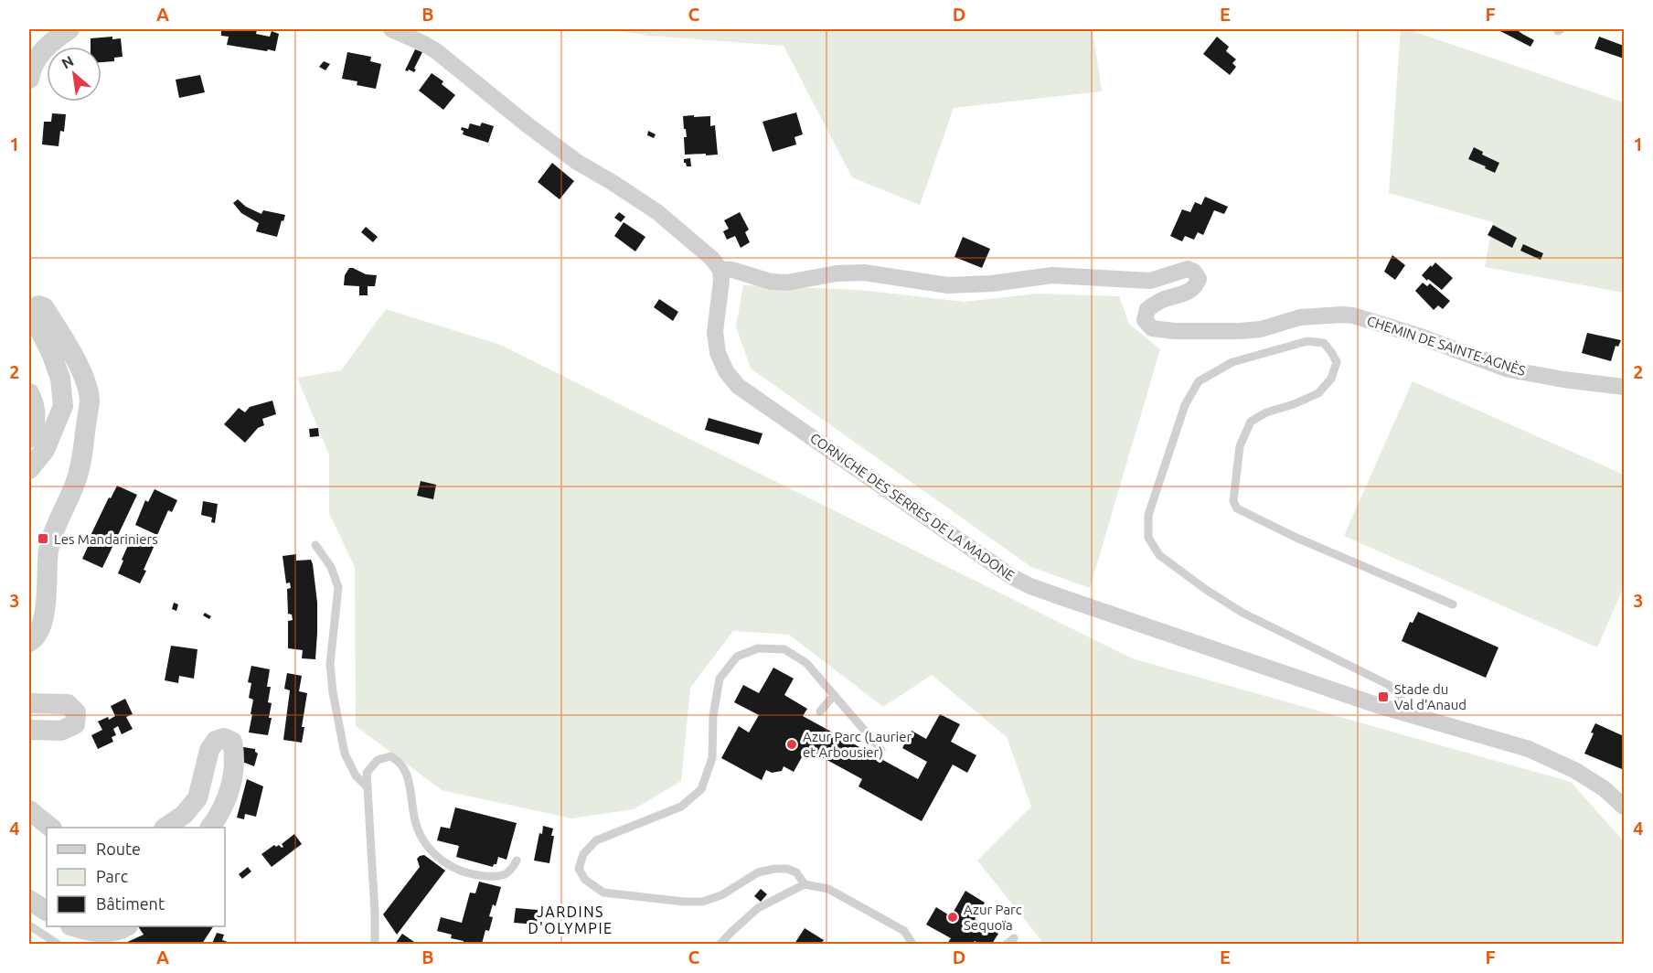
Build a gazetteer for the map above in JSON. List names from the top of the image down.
{
  "streets": {
    "street": ["CHEMIN DE SAINTE-AGNÈS", "CORNICHE DES SERRES DE LA MADONE"]
  },
  "crossings": [
    ["CHEMIN DE SAINTE-AGNÈS", "CORNICHE DES SERRES DE LA MADONE"]
  ],
  "districts": ["JARDINS D'OLYMPIE"],
  "places": {
    "transit": ["Les Mandariniers", "Stade du Val d'Anaud"],
    "other": ["Azur Parc (Laurier et Arbousier)", "Azur Parc Sequoïa"]
  },
  "legend": ["Route", "Parc", "Bâtiment"],
  "north": "top left",
  "grid": {
    "columns": [
      "A",
      "B",
      "C",
      "D",
      "E",
      "F"
    ],
    "rows": [
      "1",
      "2",
      "3",
      "4"
    ]
  }
}
